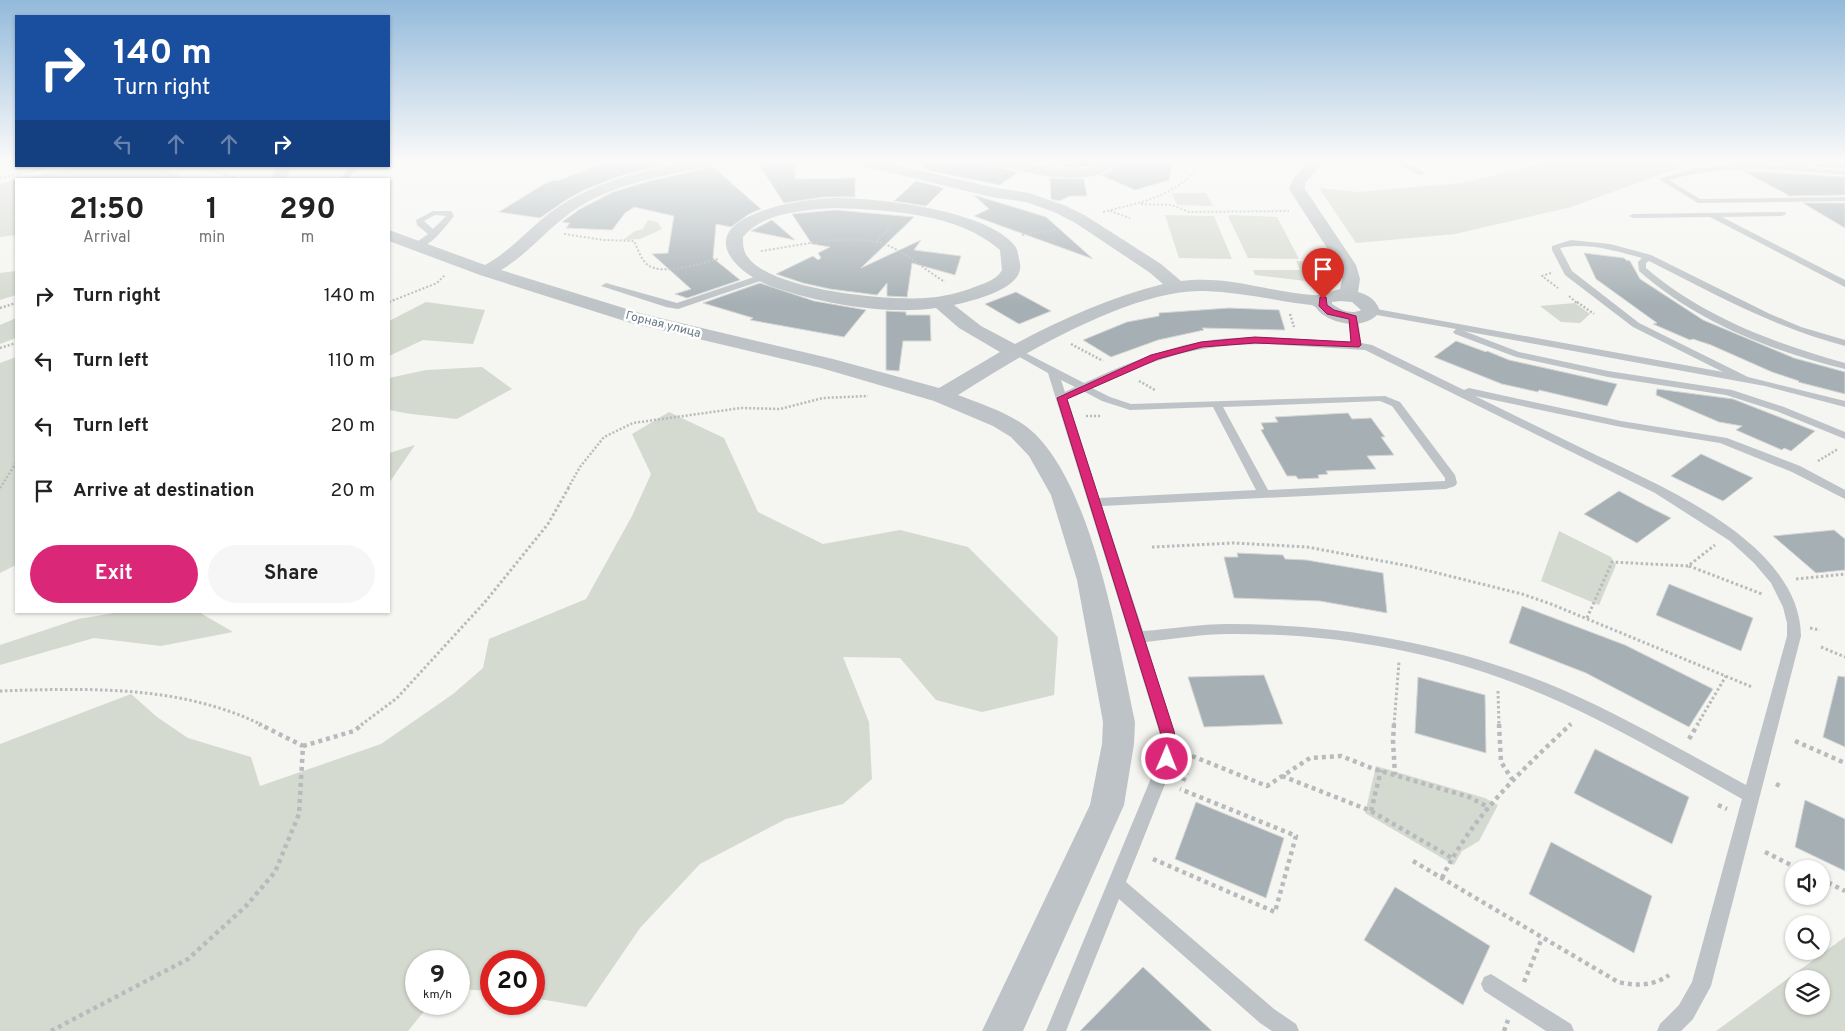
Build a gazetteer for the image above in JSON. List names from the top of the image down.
{
  "streets": {
    "street": ["Горная улица"]
  },
  "page": {
    "turn": ["140 m", "Turn right"],
    "eta": [
      "21:50",
      "Arrival",
      "1",
      "min",
      "290",
      "m"
    ],
    "list": [
      {
        "name": "Turn right",
        "value": "140 m"
      },
      {
        "name": "Turn left",
        "value": "110 m"
      },
      {
        "name": "Turn left",
        "value": "20 m"
      },
      {
        "name": "Arrive at destination",
        "value": "20 m"
      }
    ],
    "buttons": ["Exit", "Share"],
    "speed": "9 km/h",
    "limit": "20"
  }
}
